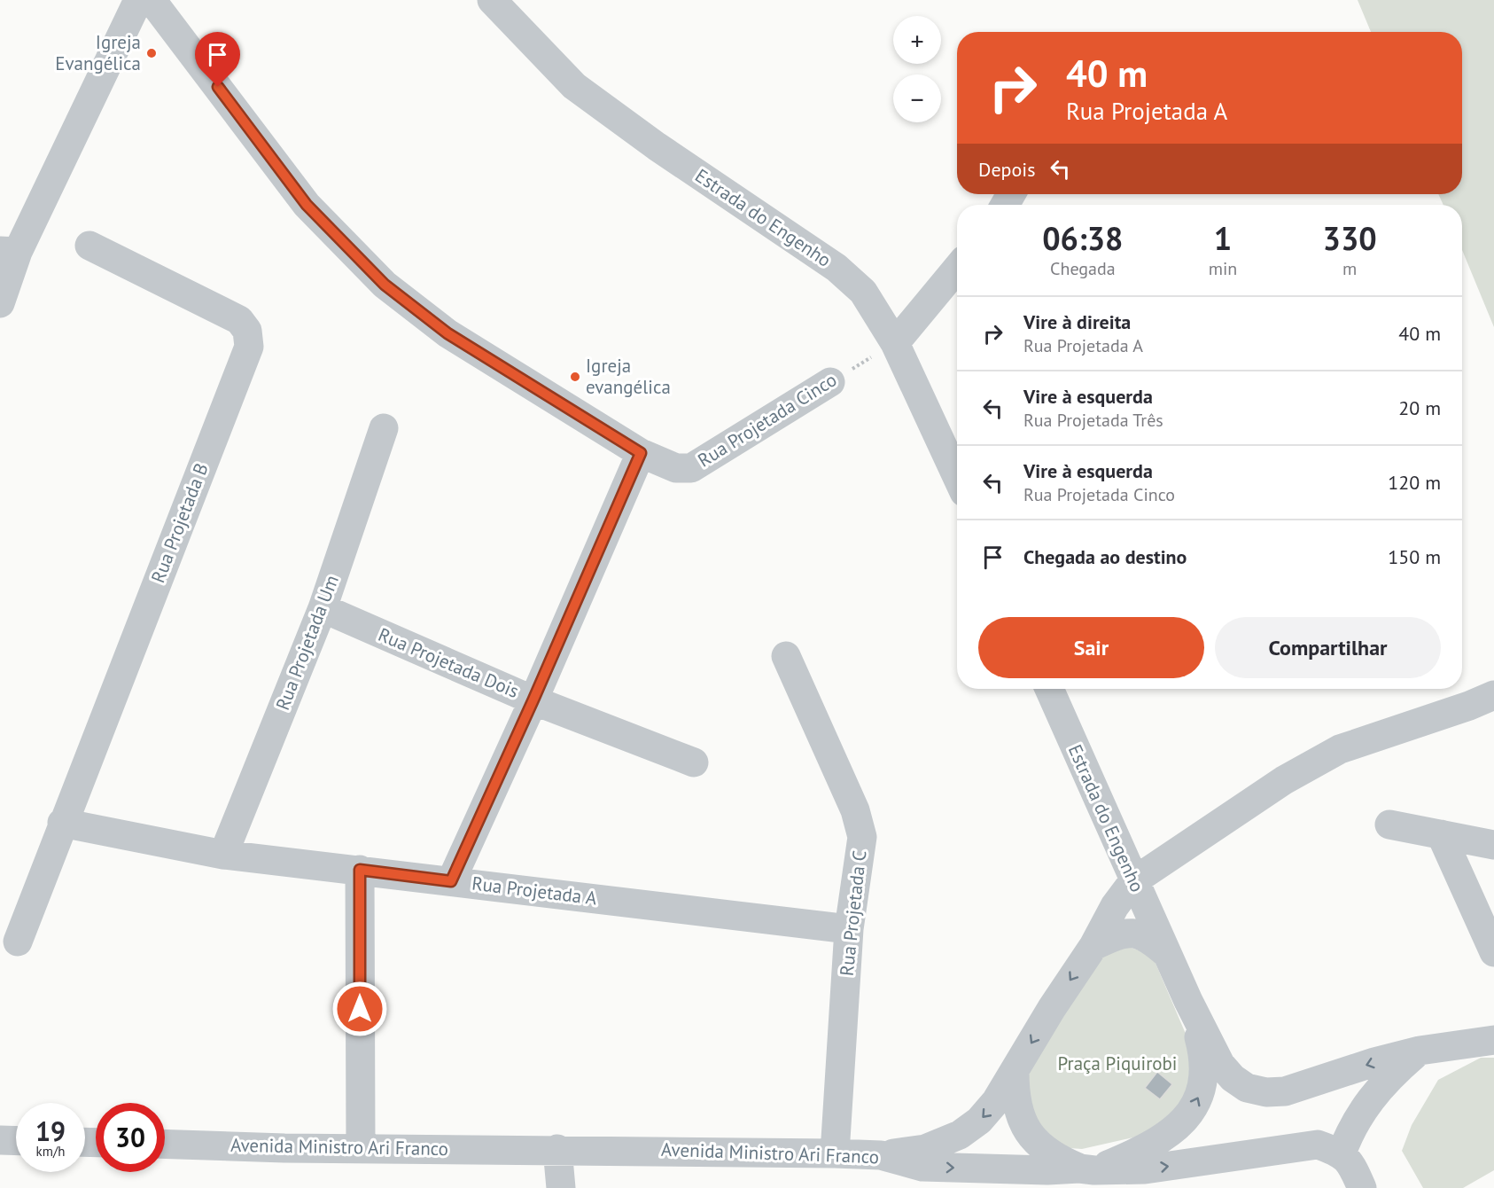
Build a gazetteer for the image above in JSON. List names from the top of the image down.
{
  "streets": {
    "street": [
      "Estrada do Engenho",
      "Rua Projetada Cinco",
      "Rua Projetada B",
      "Rua Projetada Um",
      "Rua Projetada Dois",
      "Rua Projetada A",
      "Rua Projetada C",
      "Avenida Ministro Ari Franco"
    ]
  },
  "crossings": [
    ["Estrada do Engenho", "Rua Projetada Cinco"],
    ["Rua Projetada B", "Rua Projetada A"],
    ["Rua Projetada Um", "Rua Projetada Dois"],
    ["Rua Projetada Um", "Rua Projetada A"],
    ["Rua Projetada A", "Rua Projetada C"],
    ["Rua Projetada C", "Avenida Ministro Ari Franco"]
  ],
  "one_way": ["Avenida Ministro Ari Franco"],
  "parks": ["Praça Piquirobi"],
  "places": ["Igreja Evangélica", "Igreja evangélica"],
  "page": {
    "map_buttons": ["+", "−"],
    "turn": ["40 m", "Rua Projetada A"],
    "then": "Depois",
    "eta": [
      "06:38",
      "Chegada",
      "1",
      "min",
      "330",
      "m"
    ],
    "list": [
      {
        "name": "Vire à direita",
        "note": "Rua Projetada A",
        "value": "40 m"
      },
      {
        "name": "Vire à esquerda",
        "note": "Rua Projetada Três",
        "value": "20 m"
      },
      {
        "name": "Vire à esquerda",
        "note": "Rua Projetada Cinco",
        "value": "120 m"
      },
      {
        "name": "Chegada ao destino",
        "value": "150 m"
      }
    ],
    "buttons": ["Sair", "Compartilhar"],
    "speed": "19 km/h",
    "limit": "30"
  }
}
